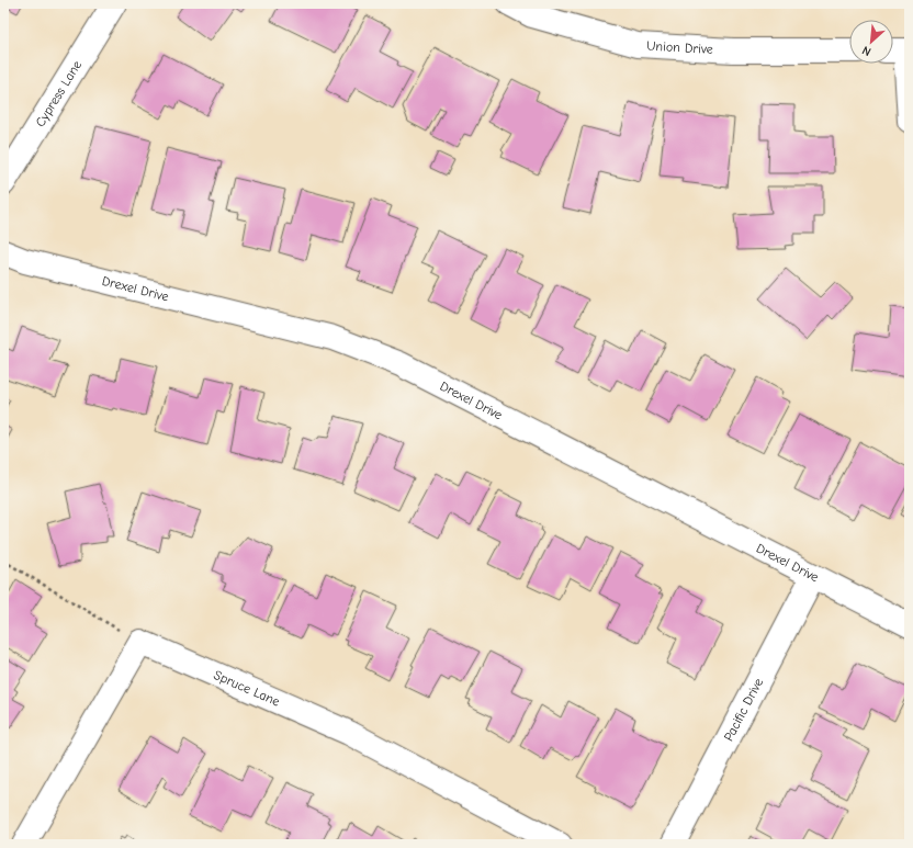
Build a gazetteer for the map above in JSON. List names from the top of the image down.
{
  "streets": {
    "street": [
      "Union Drive",
      "Cypress Lane",
      "Drexel Drive",
      "Spruce Lane",
      "Pacific Drive"
    ]
  },
  "crossings": [
    ["Drexel Drive", "Pacific Drive"]
  ],
  "north": "bottom left"
}
